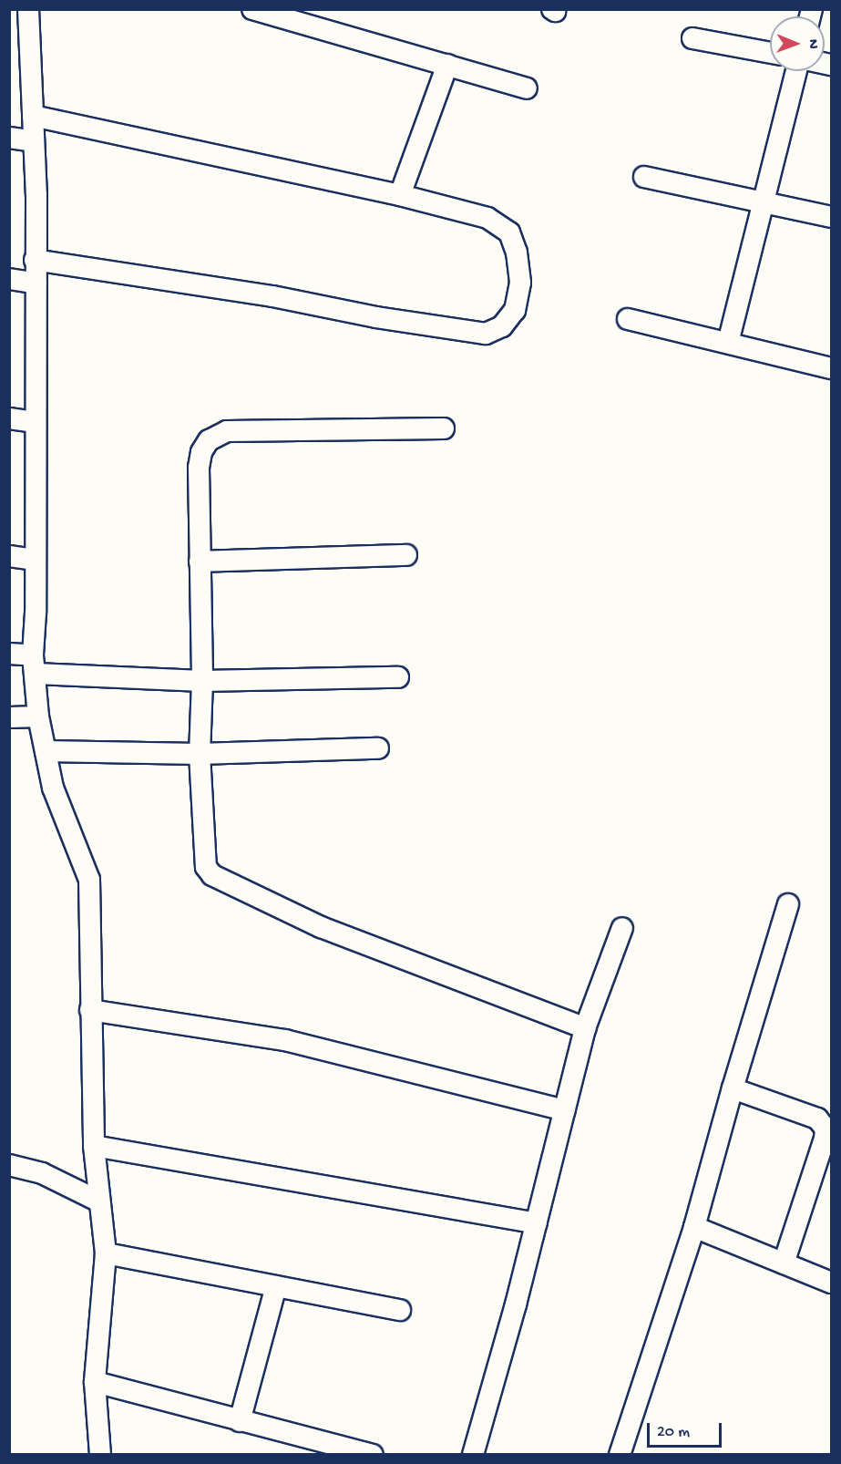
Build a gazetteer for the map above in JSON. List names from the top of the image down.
{
  "scale_bar": "20 m",
  "north": "right"
}
